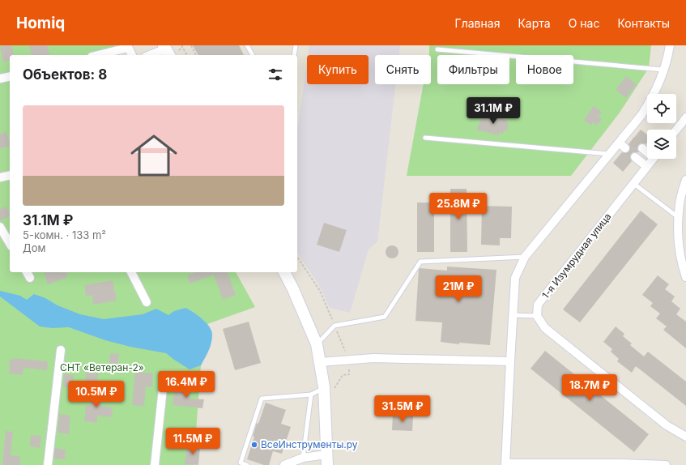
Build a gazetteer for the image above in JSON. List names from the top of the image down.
{
  "streets": {
    "street": ["1-я Изумрудная улица"]
  },
  "parks": ["СНТ «Ветеран-2»"],
  "places": ["ВсеИнструменты.ру"],
  "page": {
    "header": "Homiq",
    "nav": [
      "Главная",
      "Карта",
      "О нас",
      "Контакты"
    ],
    "chip": [
      "Купить",
      "Снять",
      "Фильтры",
      "Новое"
    ],
    "heading": "Объектов: 8",
    "list": [
      {
        "name": "31.1M ₽",
        "note": "5-комн. · 133 m² · Дом"
      }
    ],
    "price": [
      "31.1M ₽",
      "25.8M ₽",
      "21M ₽",
      "16.4M ₽",
      "18.7M ₽",
      "10.5M ₽",
      "31.5M ₽",
      "11.5M ₽"
    ]
  }
}
